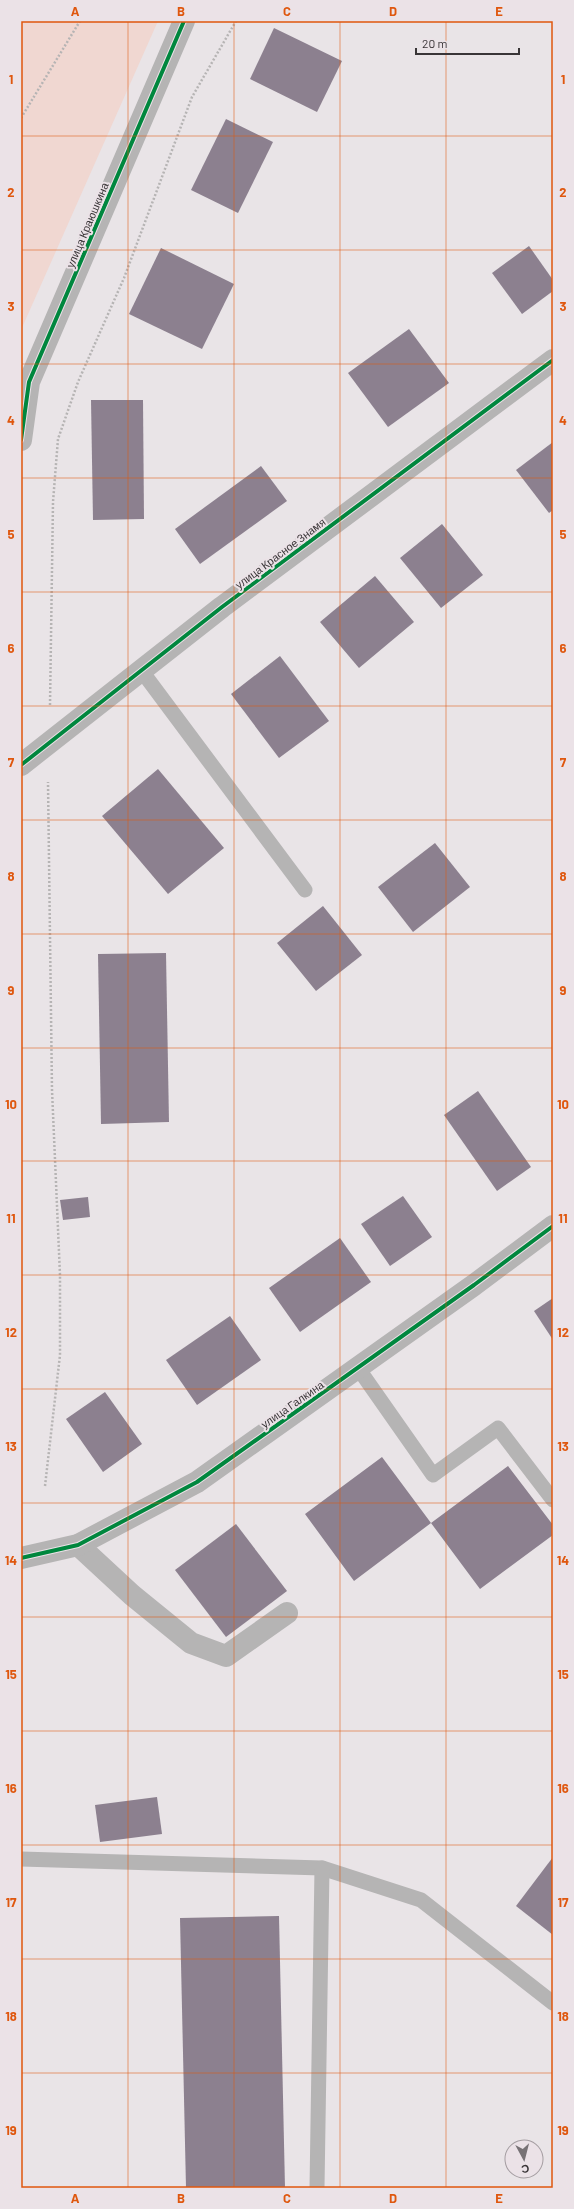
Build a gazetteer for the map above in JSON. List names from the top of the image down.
{
  "streets": {
    "street": ["улица Краюшкина", "улица Красное Знамя", "улица Галкина"]
  },
  "scale_bar": "20 m",
  "north": "bottom",
  "grid": {
    "columns": [
      "A",
      "B",
      "C",
      "D",
      "E"
    ],
    "rows": [
      "1",
      "2",
      "3",
      "4",
      "5",
      "6",
      "7",
      "8",
      "9",
      "10",
      "11",
      "12",
      "13",
      "14",
      "15",
      "16",
      "17",
      "18",
      "19"
    ]
  }
}
